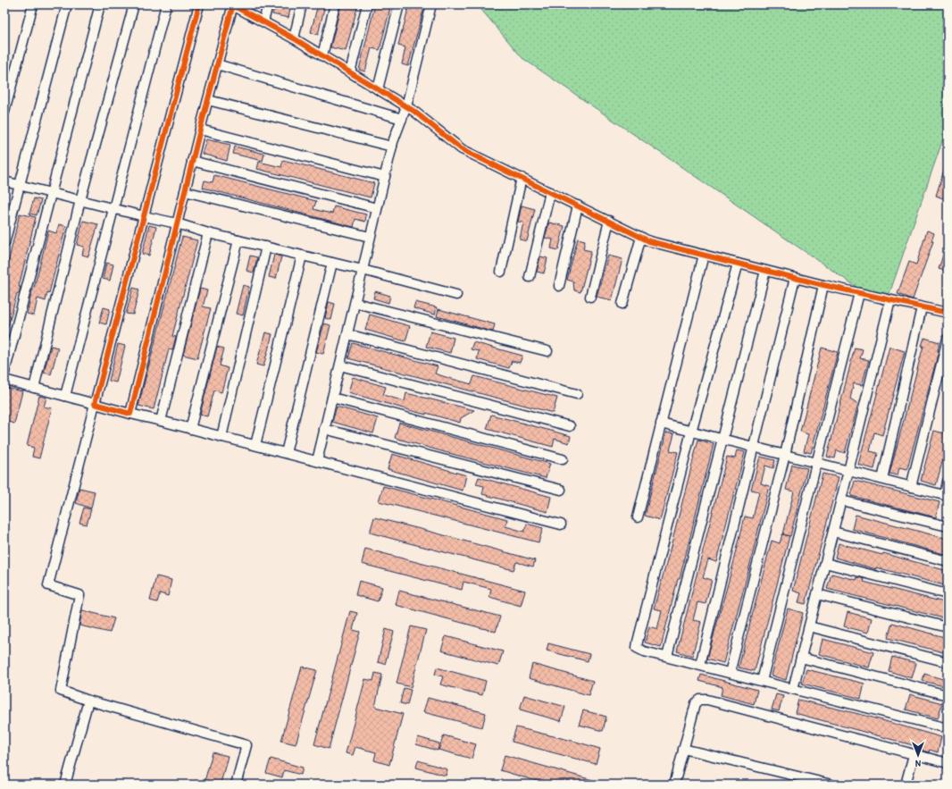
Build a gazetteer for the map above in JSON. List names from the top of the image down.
{
  "north": "bottom"
}
